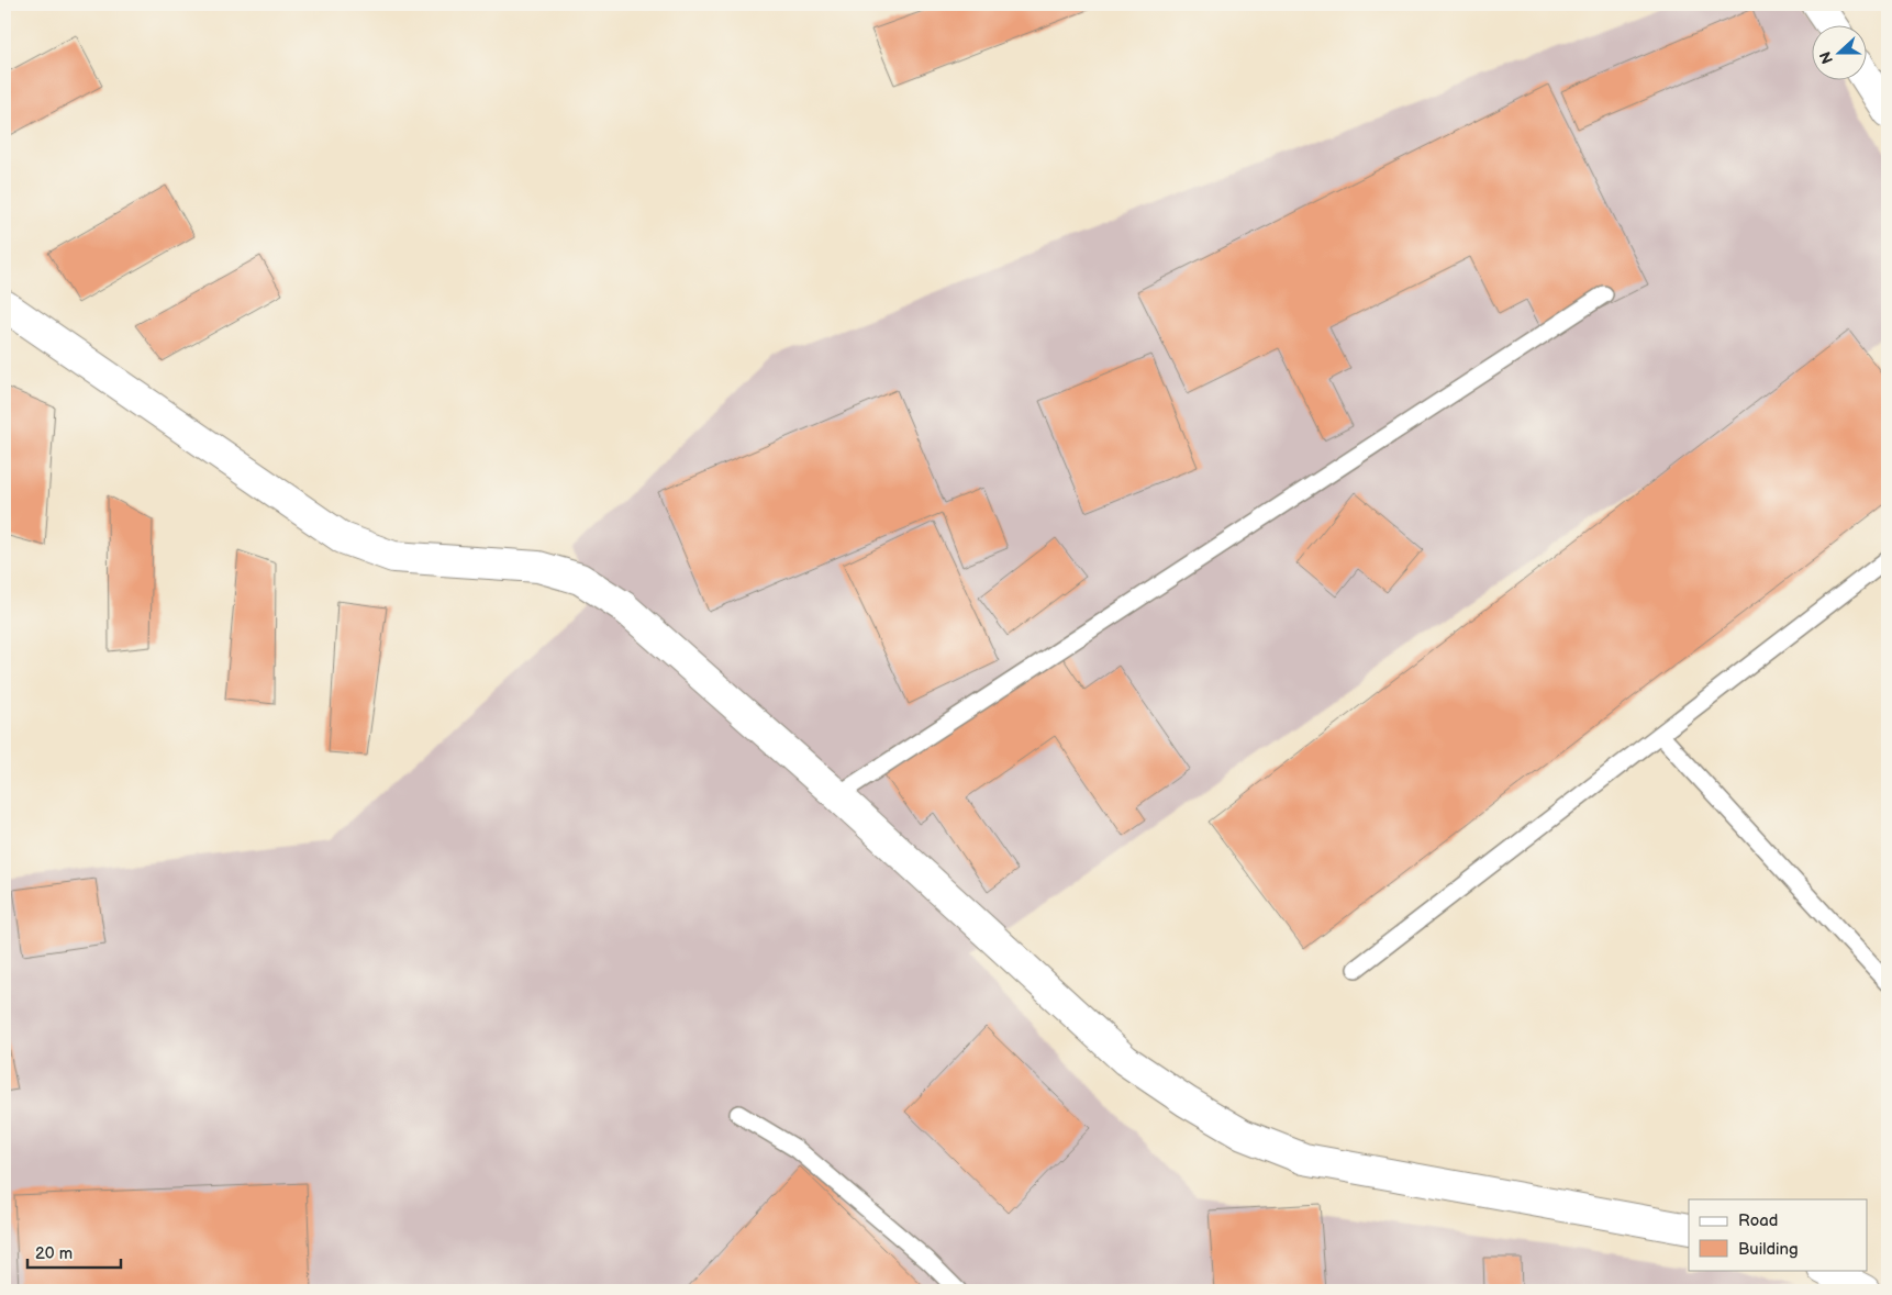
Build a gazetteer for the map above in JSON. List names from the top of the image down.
{
  "legend": ["Road", "Building"],
  "scale_bar": "20 m",
  "north": "left"
}
